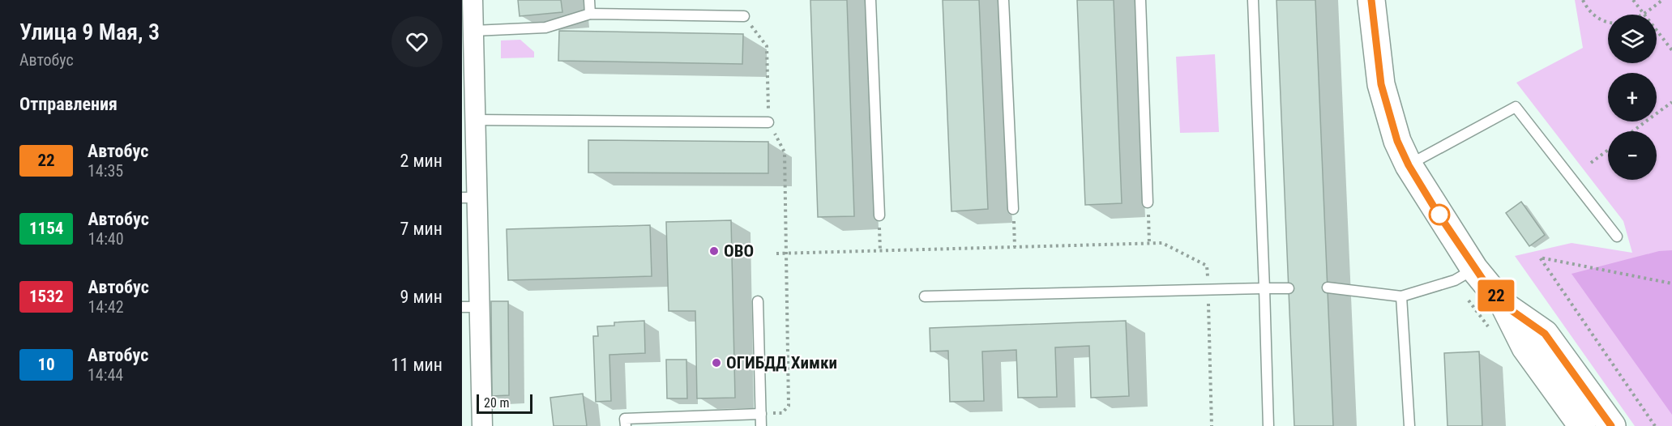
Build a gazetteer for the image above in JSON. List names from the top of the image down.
{
  "places": ["ОВО", "ОГИБДД Химки"],
  "lines": ["bus line 22"],
  "scale_bar": "20 m",
  "page": {
    "heading": [
      ["Улица 9 Мая, 3", "Автобус"],
      "Отправления"
    ],
    "on_map": "22",
    "map_buttons": ["+", "−"],
    "list": [
      {
        "mark": "22",
        "name": "Автобус",
        "note": "14:35",
        "value": "2 мин"
      },
      {
        "mark": "1154",
        "name": "Автобус",
        "note": "14:40",
        "value": "7 мин"
      },
      {
        "mark": "1532",
        "name": "Автобус",
        "note": "14:42",
        "value": "9 мин"
      },
      {
        "mark": "10",
        "name": "Автобус",
        "note": "14:44",
        "value": "11 мин"
      }
    ],
    "scale": "20 m"
  }
}
